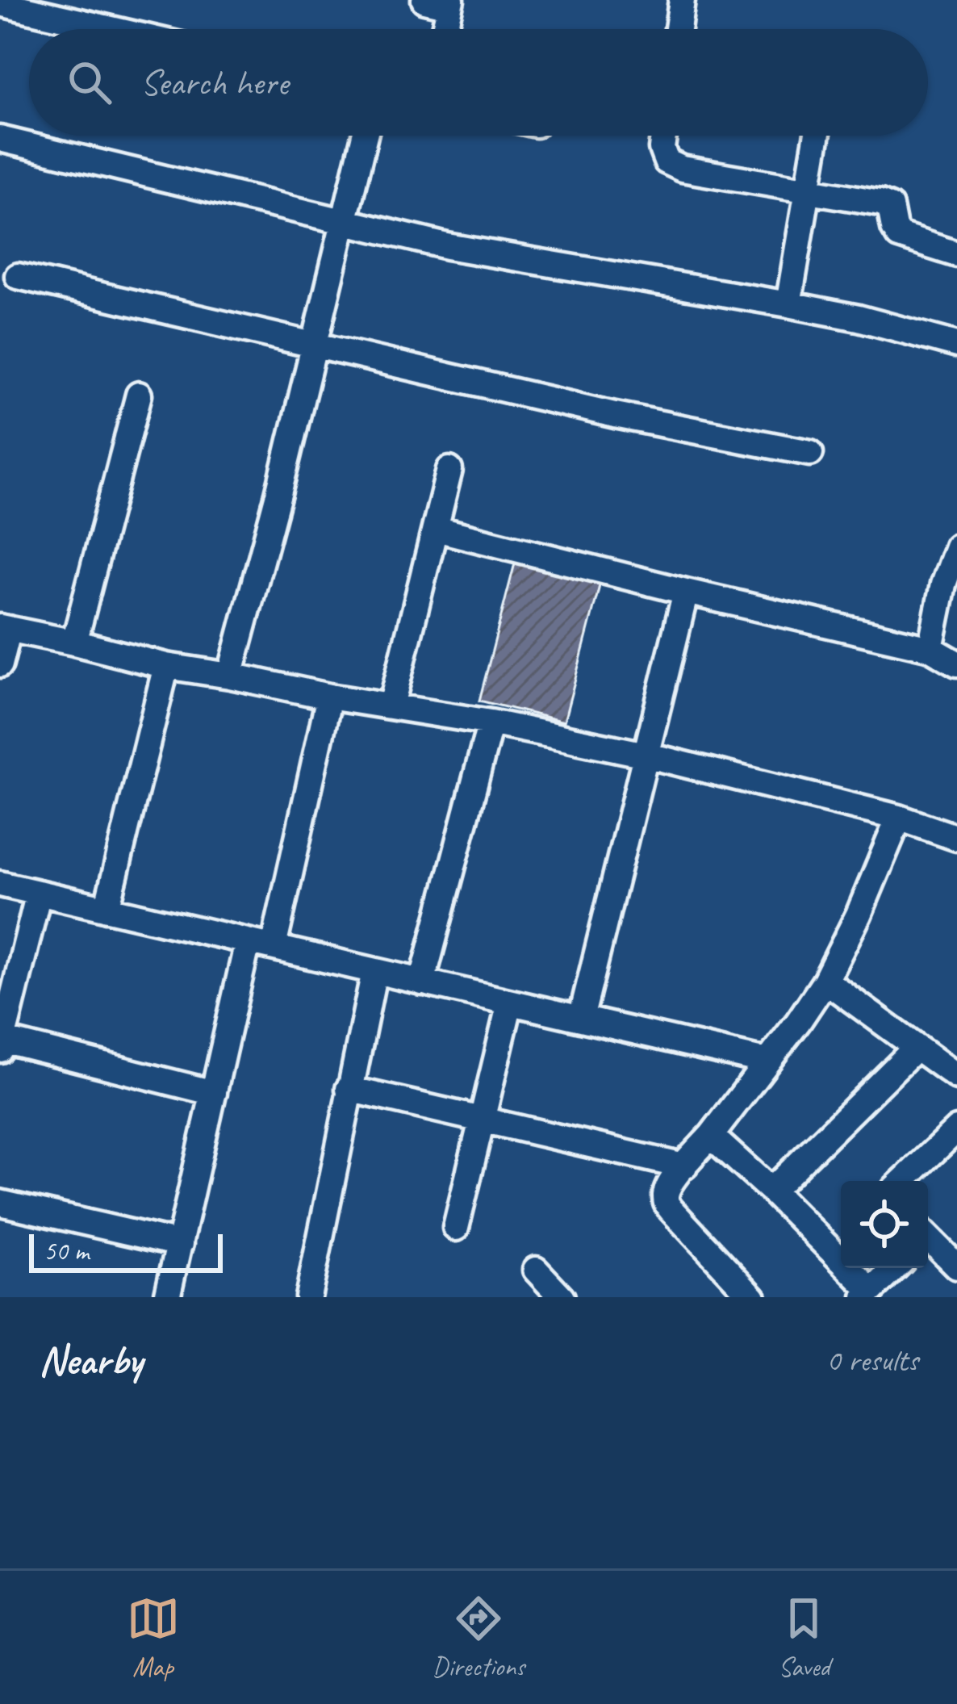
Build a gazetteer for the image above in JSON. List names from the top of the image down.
{
  "scale_bar": "50 m",
  "page": {
    "search": "Search here",
    "scale": "50 m",
    "heading": ["Nearby", "0 results"],
    "nav": ["Map", "Directions", "Saved"]
  }
}
